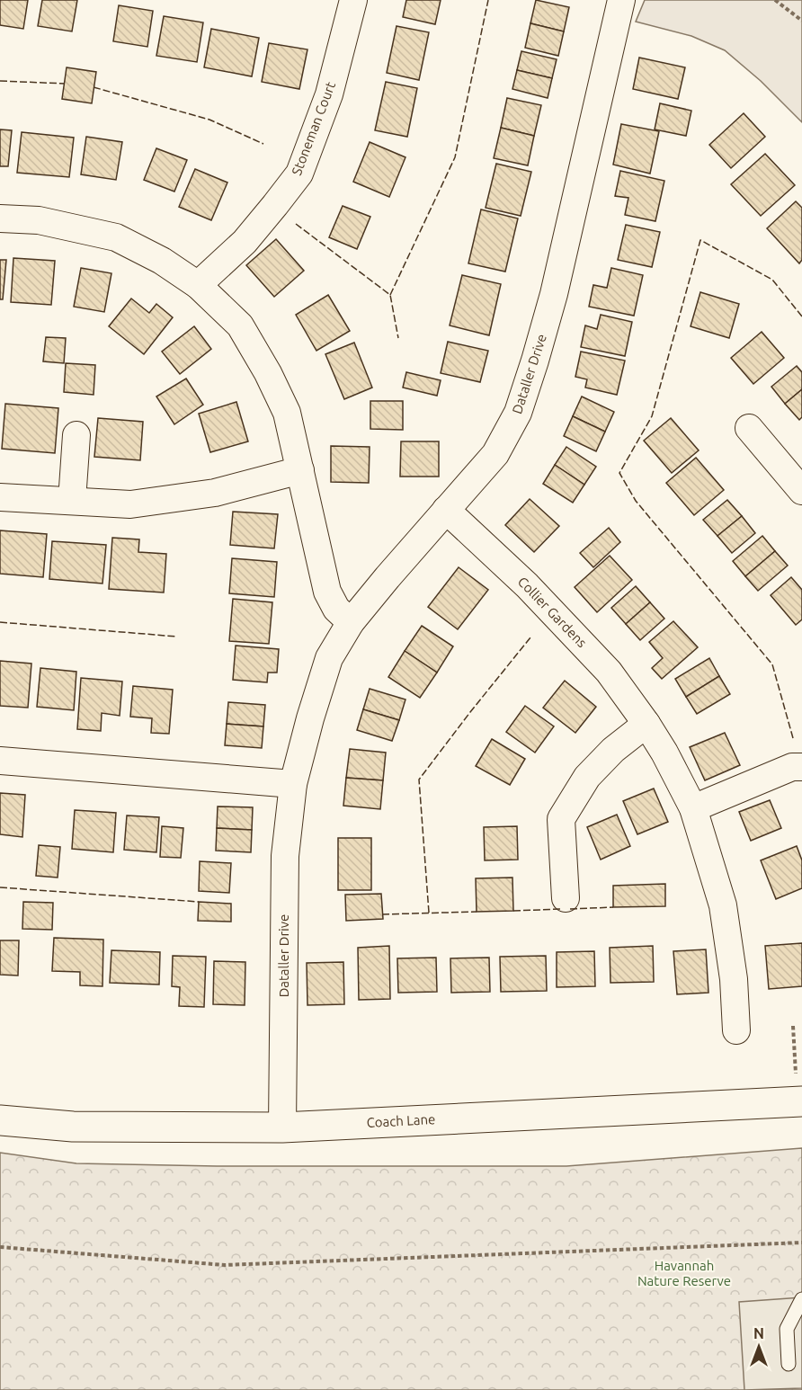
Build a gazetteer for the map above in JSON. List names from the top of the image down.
{
  "streets": {
    "street": [
      "Stoneman Court",
      "Dataller Drive",
      "Collier Gardens",
      "Coach Lane"
    ]
  },
  "crossings": [
    ["Dataller Drive", "Collier Gardens"],
    ["Dataller Drive", "Coach Lane"]
  ],
  "parks": ["Havannah Nature Reserve"],
  "north": "top"
}
